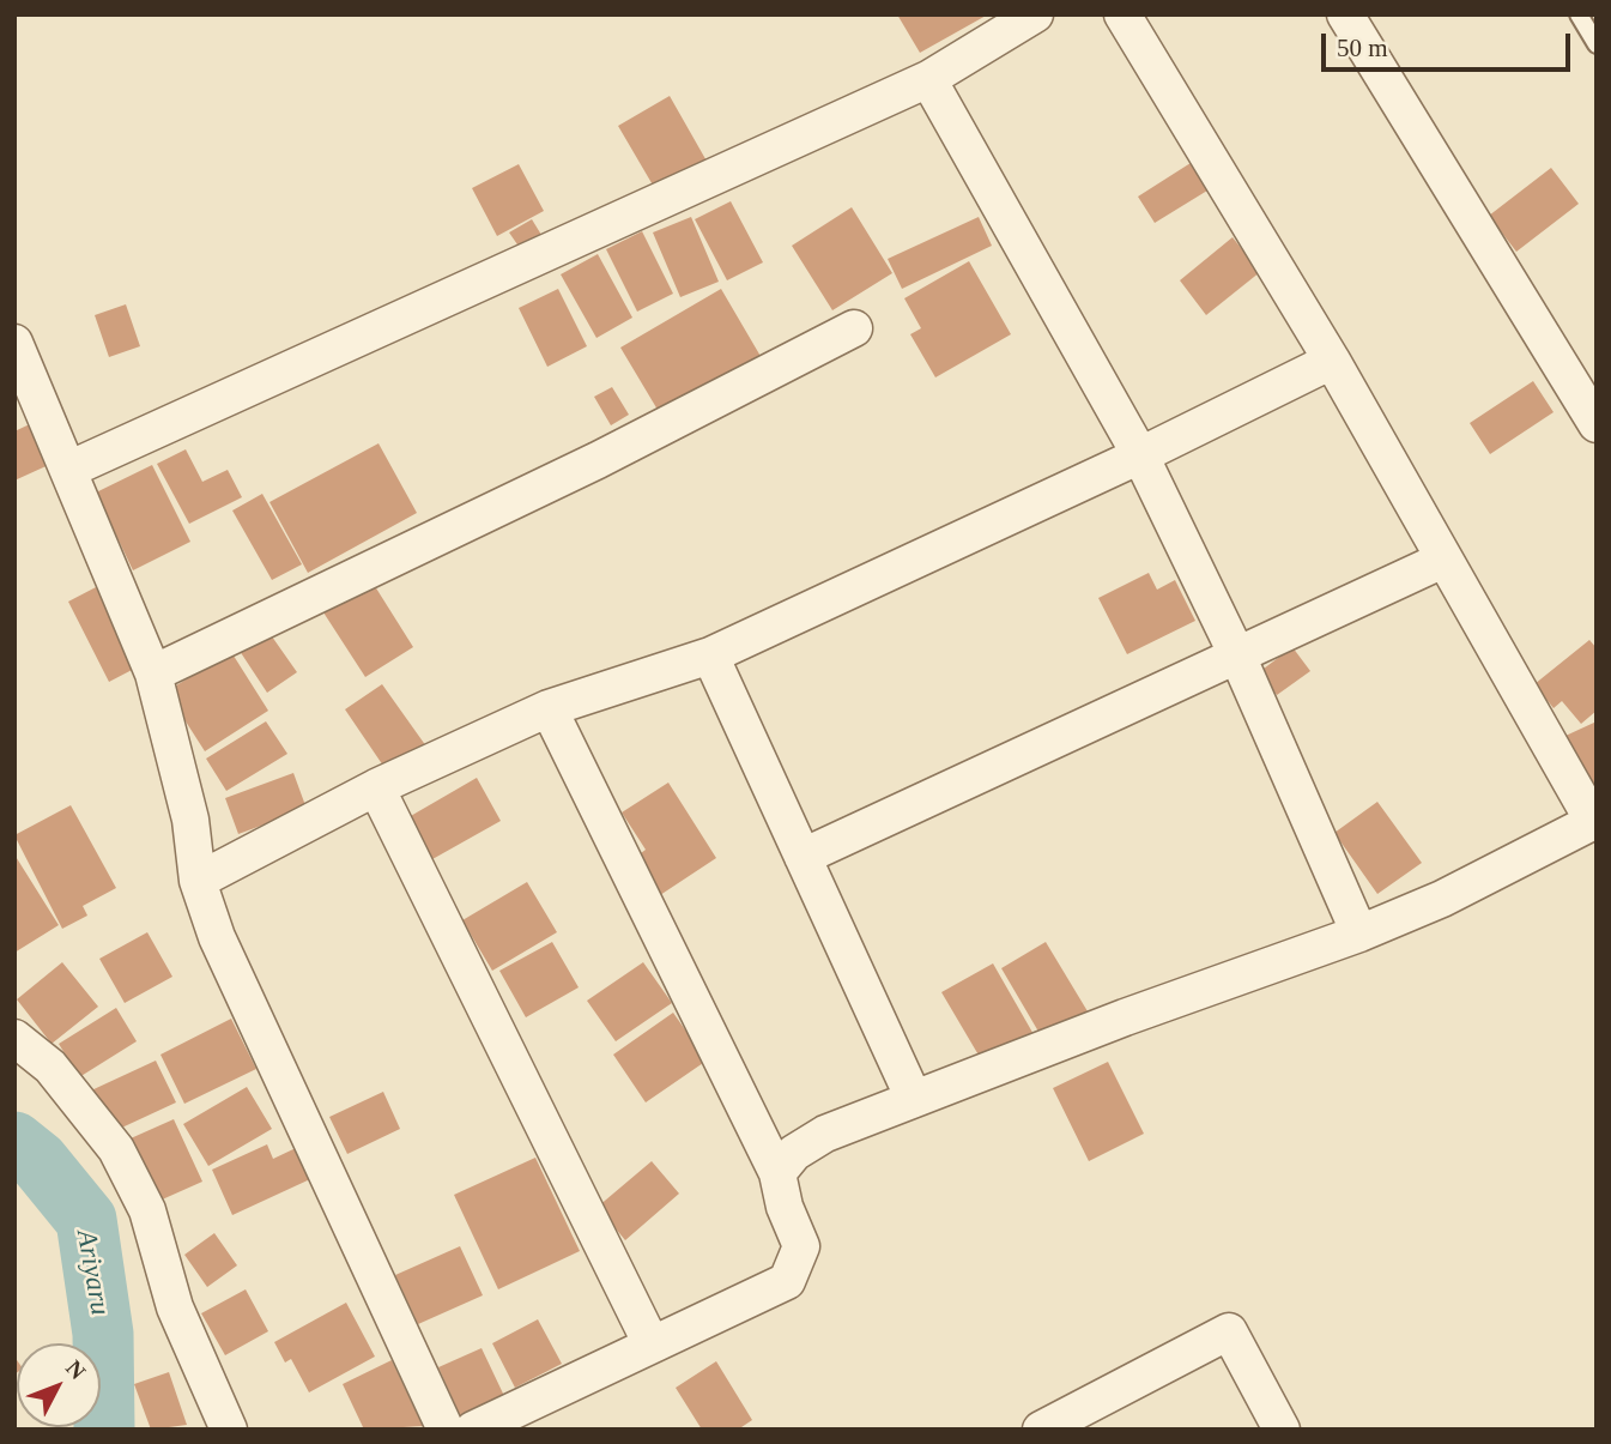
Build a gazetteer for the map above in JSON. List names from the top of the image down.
{
  "water": ["Ariyaru"],
  "scale_bar": "50 m",
  "north": "top right"
}
